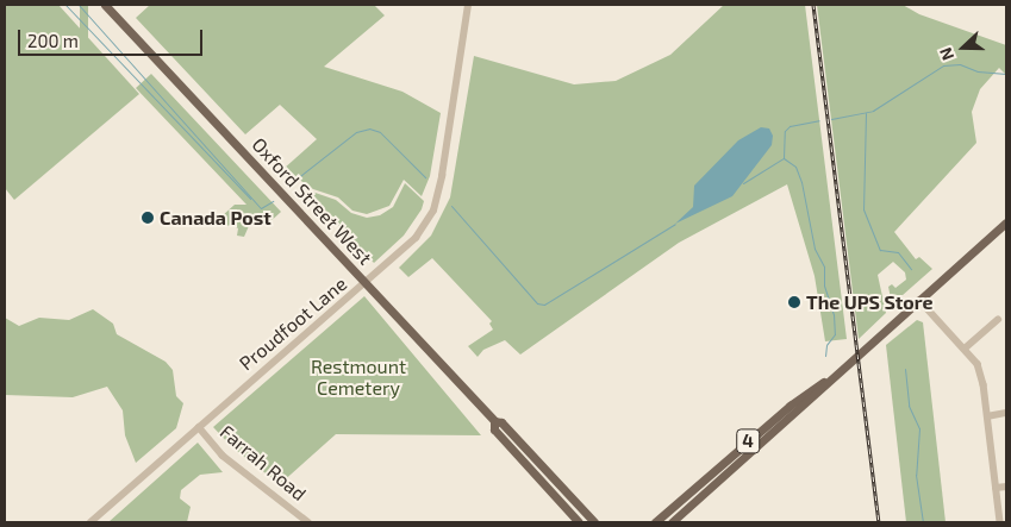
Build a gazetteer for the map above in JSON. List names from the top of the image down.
{
  "streets": {
    "main road": ["Oxford Street West", "4"],
    "street": ["Proudfoot Lane", "Farrah Road"]
  },
  "crossings": [
    ["Oxford Street West", "Proudfoot Lane"],
    ["Proudfoot Lane", "Farrah Road"]
  ],
  "parks": ["Restmount Cemetery"],
  "places": ["Canada Post", "The UPS Store"],
  "scale_bar": "200 m",
  "north": "left"
}
